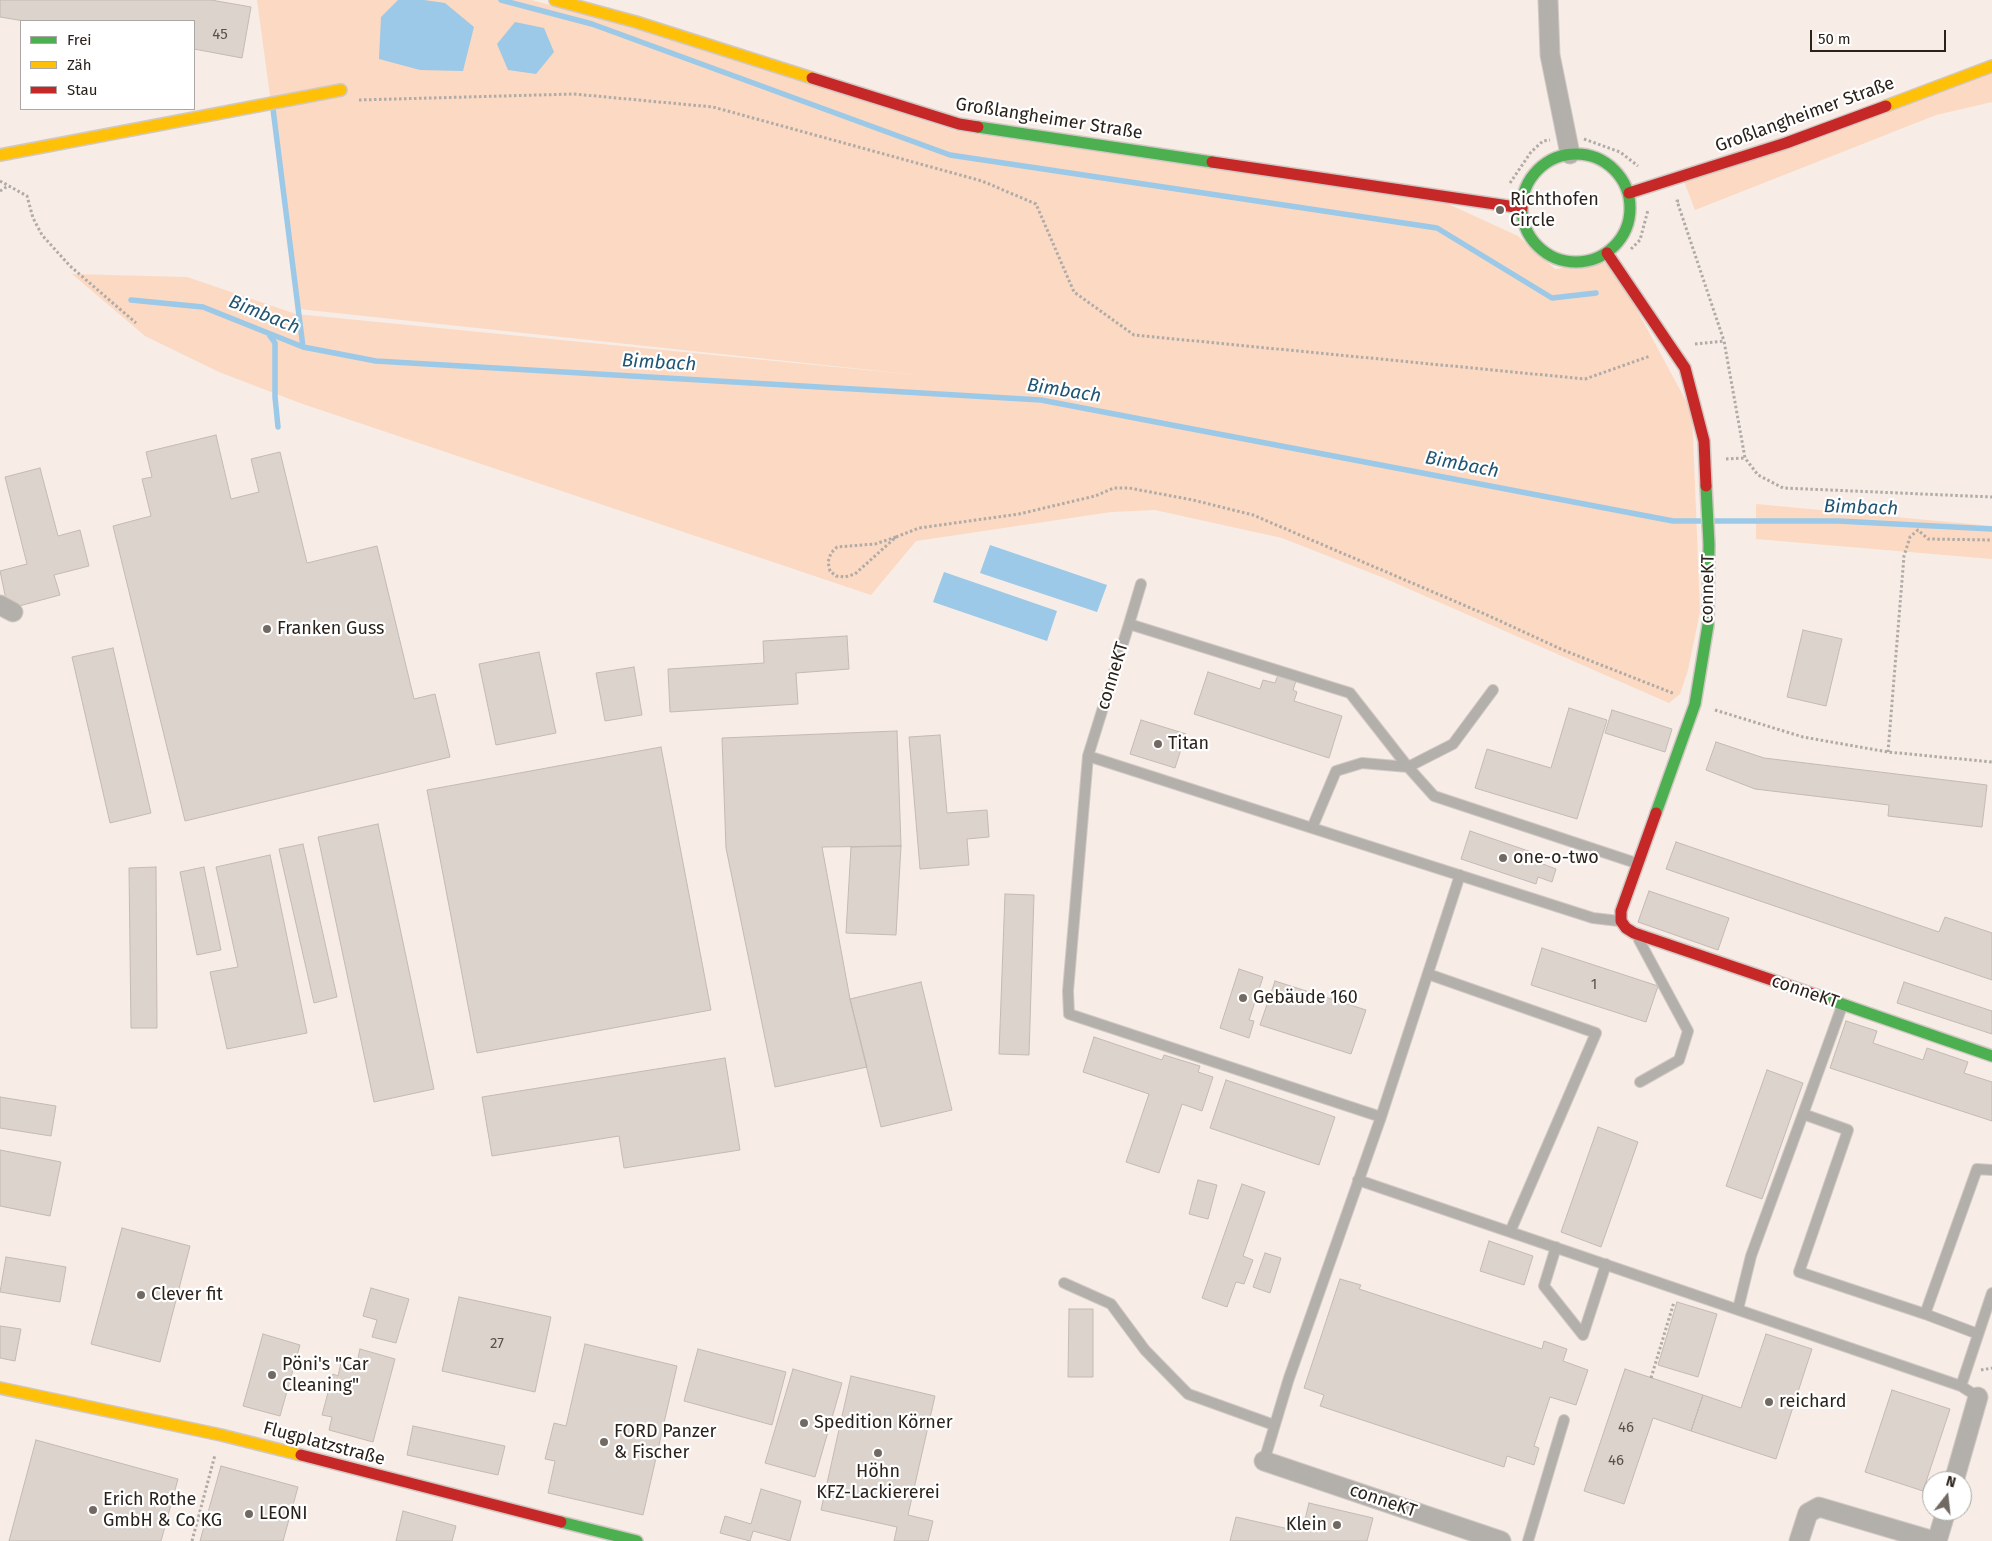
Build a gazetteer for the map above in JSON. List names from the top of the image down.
{
  "streets": {
    "street": ["Großlangheimer Straße", "conneKT", "Flugplatzstraße"]
  },
  "water": ["Bimbach"],
  "places": [
    "Richthofen Circle",
    "Franken Guss",
    "Titan",
    "one-o-two",
    "Gebäude 160",
    "Clever fit",
    "Pöni's \"Car Cleaning\"",
    "reichard",
    "Spedition Körner",
    "FORD Panzer & Fischer",
    "Höhn KFZ-Lackiererei",
    "Erich Rothe GmbH & Co KG",
    "LEONI",
    "Klein"
  ],
  "house_numbers": [
    "45",
    "1",
    "27",
    "46",
    "46"
  ],
  "legend": ["Frei", "Zäh", "Stau"],
  "scale_bar": "50 m",
  "north": "top"
}
